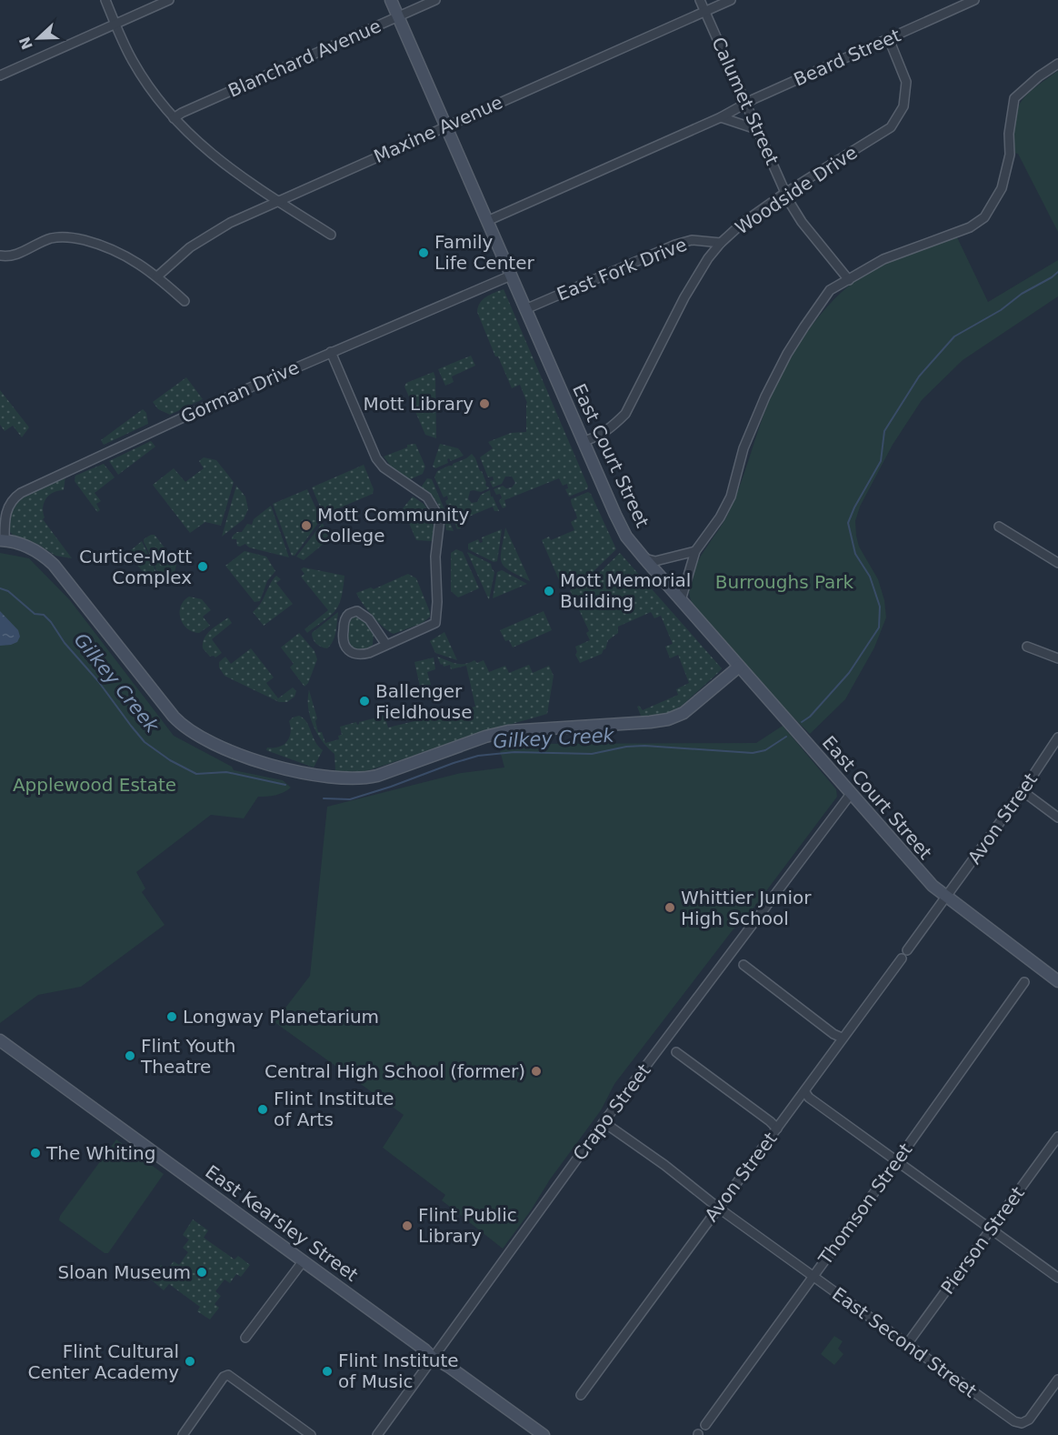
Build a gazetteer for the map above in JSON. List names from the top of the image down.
{
  "streets": {
    "street": [
      "Beard Street",
      "Blanchard Avenue",
      "Calumet Street",
      "Maxine Avenue",
      "Woodside Drive",
      "East Fork Drive",
      "Gorman Drive",
      "East Court Street",
      "Avon Street",
      "Crapo Street",
      "Thomson Street",
      "East Kearsley Street",
      "Pierson Street",
      "East Second Street"
    ]
  },
  "crossings": [
    ["Beard Street", "Calumet Street"],
    ["Beard Street", "Woodside Drive"],
    ["Beard Street", "East Court Street"],
    ["Blanchard Avenue", "East Court Street"],
    ["Calumet Street", "Maxine Avenue"],
    ["Calumet Street", "Woodside Drive"],
    ["Maxine Avenue", "East Court Street"],
    ["Woodside Drive", "East Fork Drive"],
    ["Woodside Drive", "East Court Street"],
    ["East Fork Drive", "East Court Street"],
    ["Gorman Drive", "East Court Street"],
    ["East Court Street", "Avon Street"],
    ["East Court Street", "Crapo Street"],
    ["Avon Street", "East Second Street"],
    ["Crapo Street", "East Kearsley Street"],
    ["Crapo Street", "East Second Street"],
    ["Thomson Street", "East Second Street"],
    ["Pierson Street", "East Second Street"]
  ],
  "water": ["Gilkey Creek"],
  "parks": ["Burroughs Park", "Applewood Estate"],
  "places": [
    "Family Life Center",
    "Mott Library",
    "Mott Community College",
    "Curtice-Mott Complex",
    "Mott Memorial Building",
    "Ballenger Fieldhouse",
    "Whittier Junior High School",
    "Longway Planetarium",
    "Flint Youth Theatre",
    "Central High School (former)",
    "Flint Institute of Arts",
    "The Whiting",
    "Flint Public Library",
    "Sloan Museum",
    "Flint Cultural Center Academy",
    "Flint Institute of Music"
  ],
  "north": "left"
}
